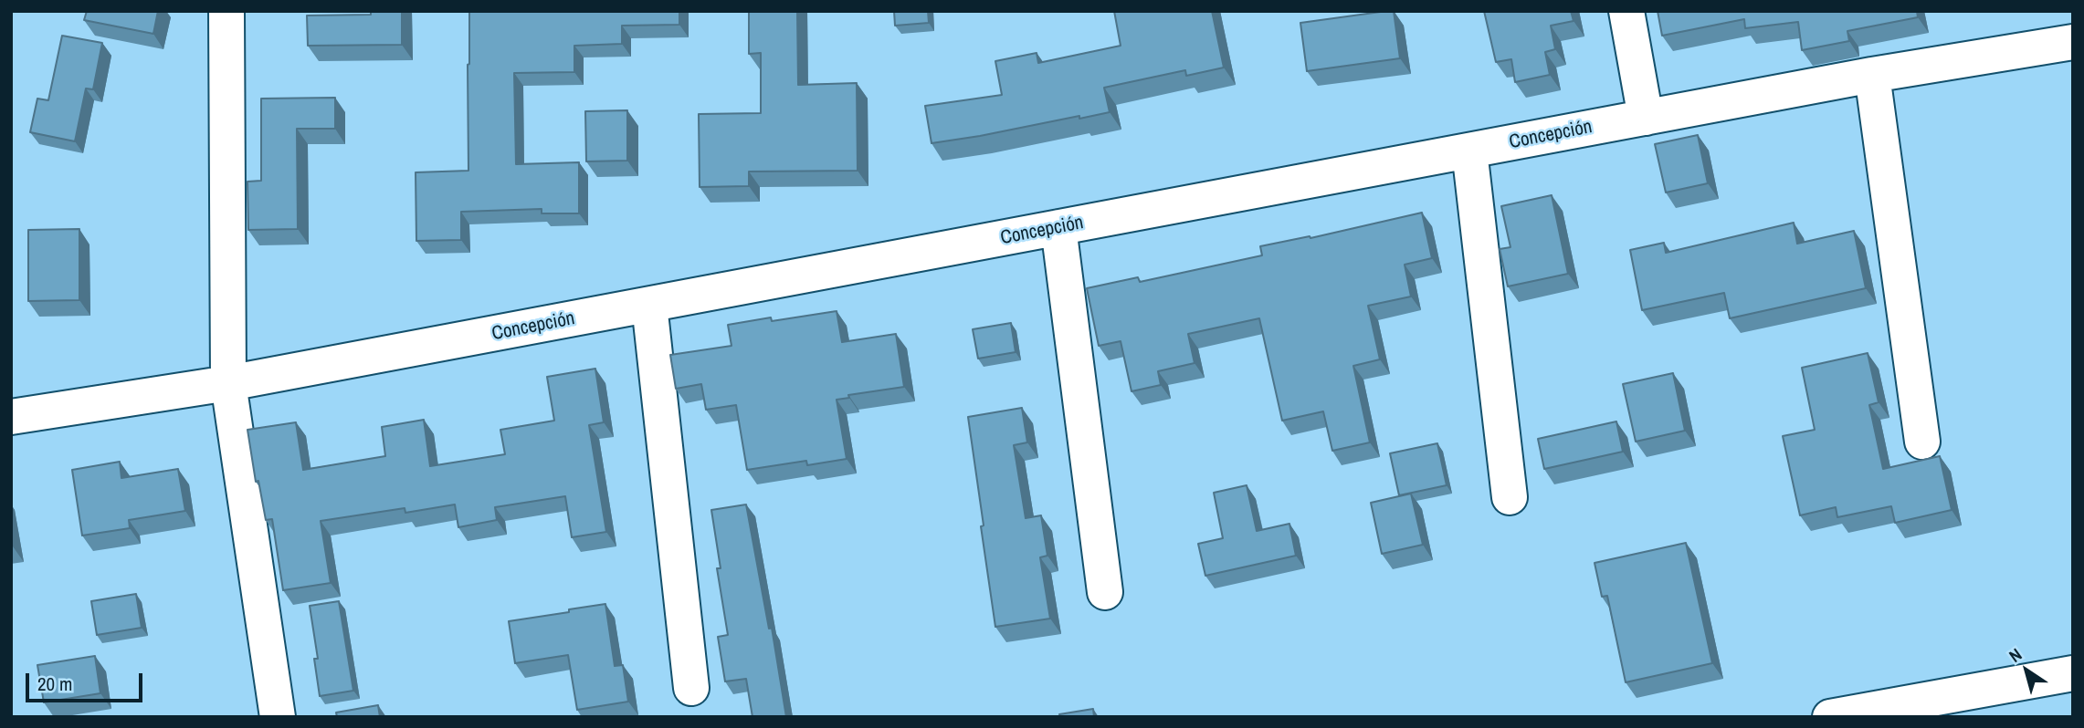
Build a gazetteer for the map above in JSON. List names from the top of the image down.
{
  "streets": {
    "street": ["Concepción"]
  },
  "scale_bar": "20 m",
  "north": "top left"
}
